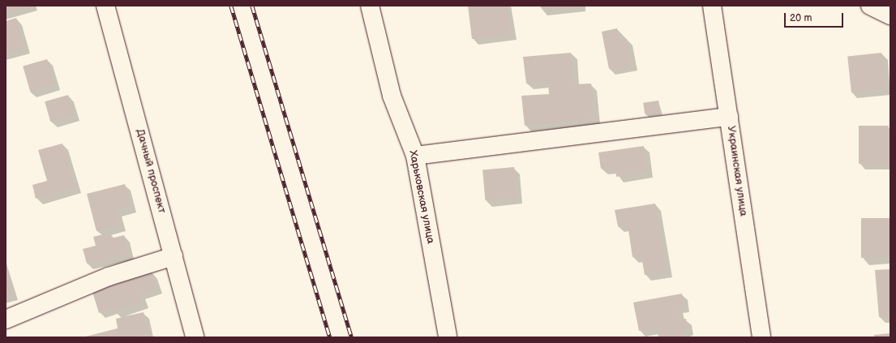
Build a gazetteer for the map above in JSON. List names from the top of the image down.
{
  "streets": {
    "street": ["Дачный проспект", "Украинская улица", "Харьковская улица"]
  },
  "scale_bar": "20 m"
}
